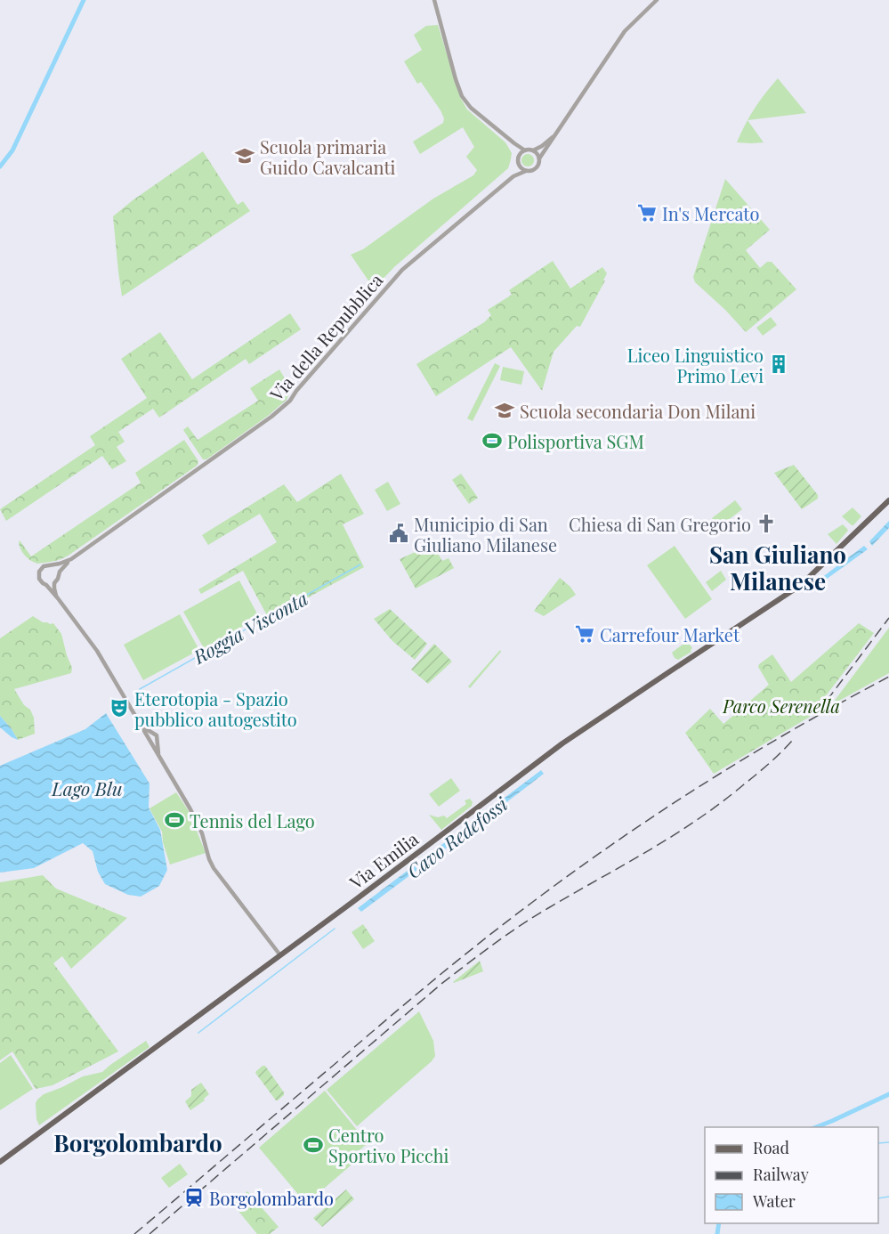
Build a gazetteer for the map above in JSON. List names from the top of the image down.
{
  "streets": {
    "main road": ["Via Emilia"],
    "street": ["Via della Repubblica"]
  },
  "districts": ["San Giuliano Milanese", "Borgolombardo"],
  "water": ["Roggia Visconta", "Lago Blu", "Cavo Redefossi"],
  "parks": ["Parco Serenella"],
  "places": {
    "school or university": ["Scuola primaria Guido Cavalcanti", "Scuola secondaria Don Milani"],
    "supermarket": ["In's Mercato", "Carrefour Market"],
    "building": ["Liceo Linguistico Primo Levi"],
    "sports": ["Polisportiva SGM", "Tennis del Lago", "Centro Sportivo Picchi"],
    "church": ["Chiesa di San Gregorio"],
    "public building": ["Municipio di San Giuliano Milanese"],
    "theatre": ["Eterotopia - Spazio pubblico autogestito"],
    "station": ["Borgolombardo"]
  },
  "legend": ["Road", "Railway", "Water"]
}
